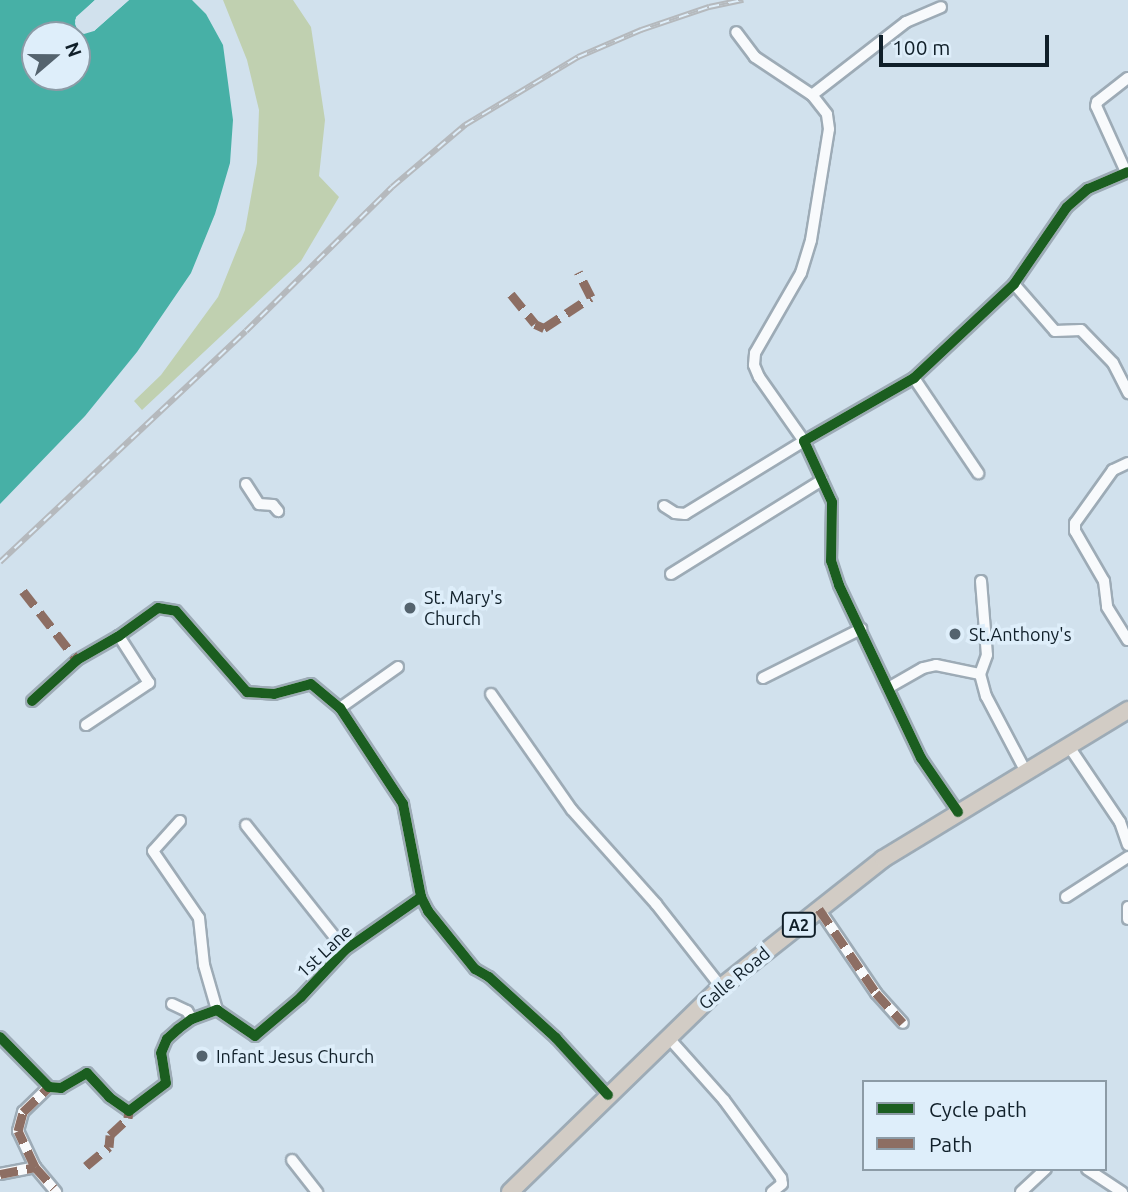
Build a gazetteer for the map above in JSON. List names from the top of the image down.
{
  "streets": {
    "highway": ["A2", "Galle Road"],
    "street": ["1st Lane"]
  },
  "places": ["St. Mary's Church", "St.Anthony's", "Infant Jesus Church"],
  "legend": ["Cycle path", "Path"],
  "scale_bar": "100 m",
  "north": "right"
}
